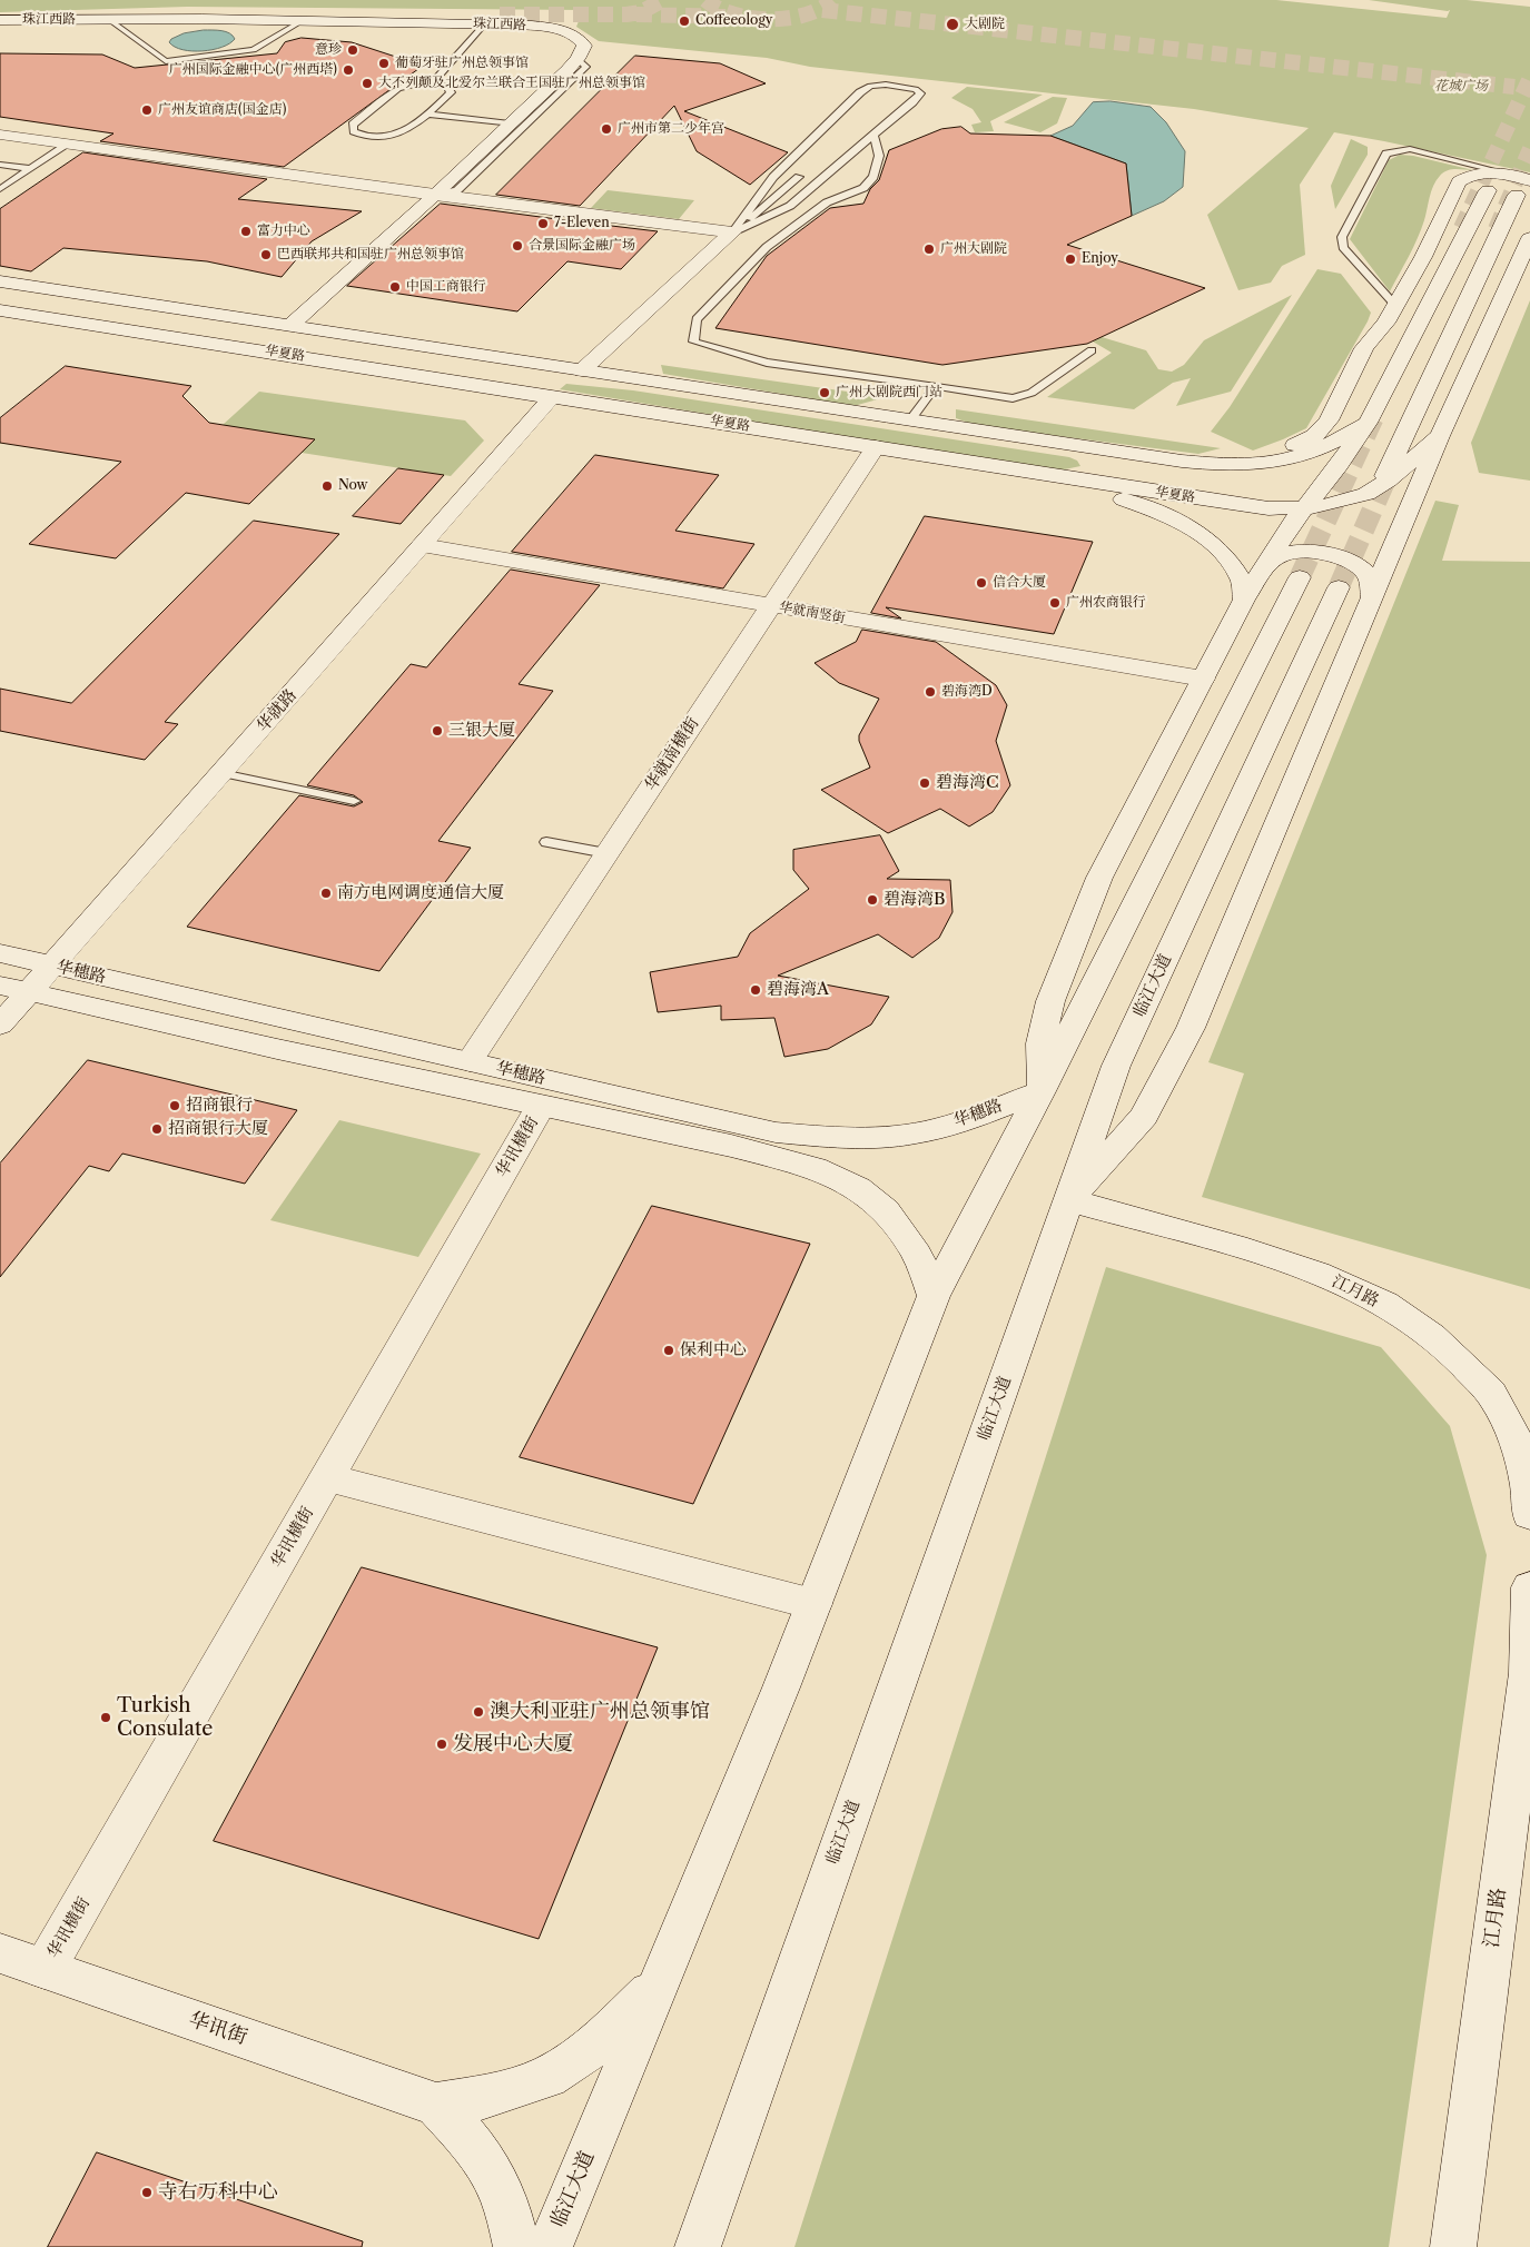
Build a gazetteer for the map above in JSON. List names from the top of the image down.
{
  "streets": {
    "main road": [
      "珠江西路",
      "华夏路",
      "华就南竖街",
      "华就路",
      "华就南横街",
      "华穗路",
      "临江大道",
      "华讯横街",
      "江月路",
      "华讯街"
    ]
  },
  "crossings": [
    ["华夏路", "华就路"],
    ["华夏路", "华就南横街"],
    ["华就南竖街", "华就路"],
    ["华就南竖街", "华就南横街"],
    ["华就路", "华穗路"],
    ["华就南横街", "华穗路"],
    ["华穗路", "临江大道"],
    ["华穗路", "华讯横街"],
    ["临江大道", "江月路"],
    ["华讯横街", "华讯街"]
  ],
  "parks": ["花城广场"],
  "places": [
    "Coffeeology",
    "大剧院",
    "意珍",
    "葡萄牙驻广州总领事馆",
    "广州国际金融中心(广州西塔)",
    "大不列颠及北爱尔兰联合王国驻广州总领事馆",
    "广州友谊商店(国金店)",
    "广州市第二少年宫",
    "7-Eleven",
    "富力中心",
    "合景国际金融广场",
    "广州大剧院",
    "巴西联邦共和国驻广州总领事馆",
    "Enjoy",
    "中国工商银行",
    "广州大剧院西门站",
    "Now",
    "信合大厦",
    "广州农商银行",
    "碧海湾D",
    "三银大厦",
    "碧海湾C",
    "南方电网调度通信大厦",
    "碧海湾B",
    "碧海湾A",
    "招商银行",
    "招商银行大厦",
    "保利中心",
    "澳大利亚驻广州总领事馆",
    "Turkish Consulate",
    "发展中心大厦",
    "寺右万科中心"
  ]
}
